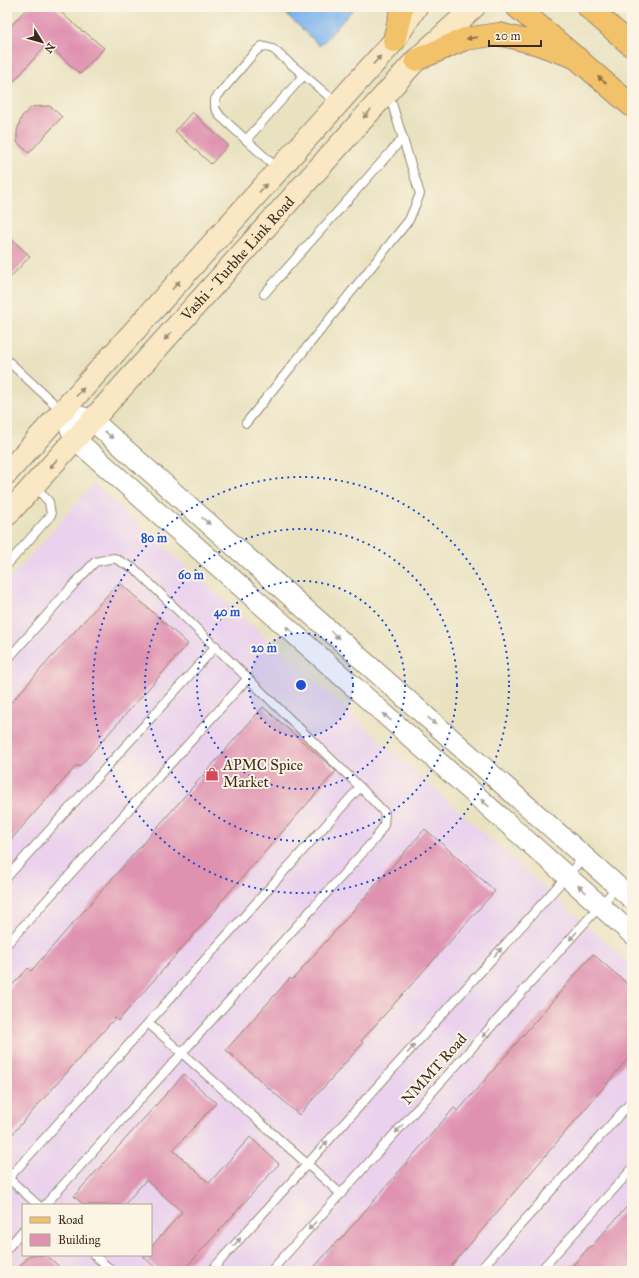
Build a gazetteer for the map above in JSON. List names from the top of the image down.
{
  "streets": {
    "main road": ["Vashi - Turbhe Link Road"],
    "lane": ["NMMT Road"]
  },
  "places": {
    "shop": ["APMC Spice Market"]
  },
  "legend": ["Road", "Building"],
  "scale_bar": "20 m",
  "north": "bottom right",
  "rings": [
    "80 m",
    "60 m",
    "40 m",
    "20 m"
  ]
}
